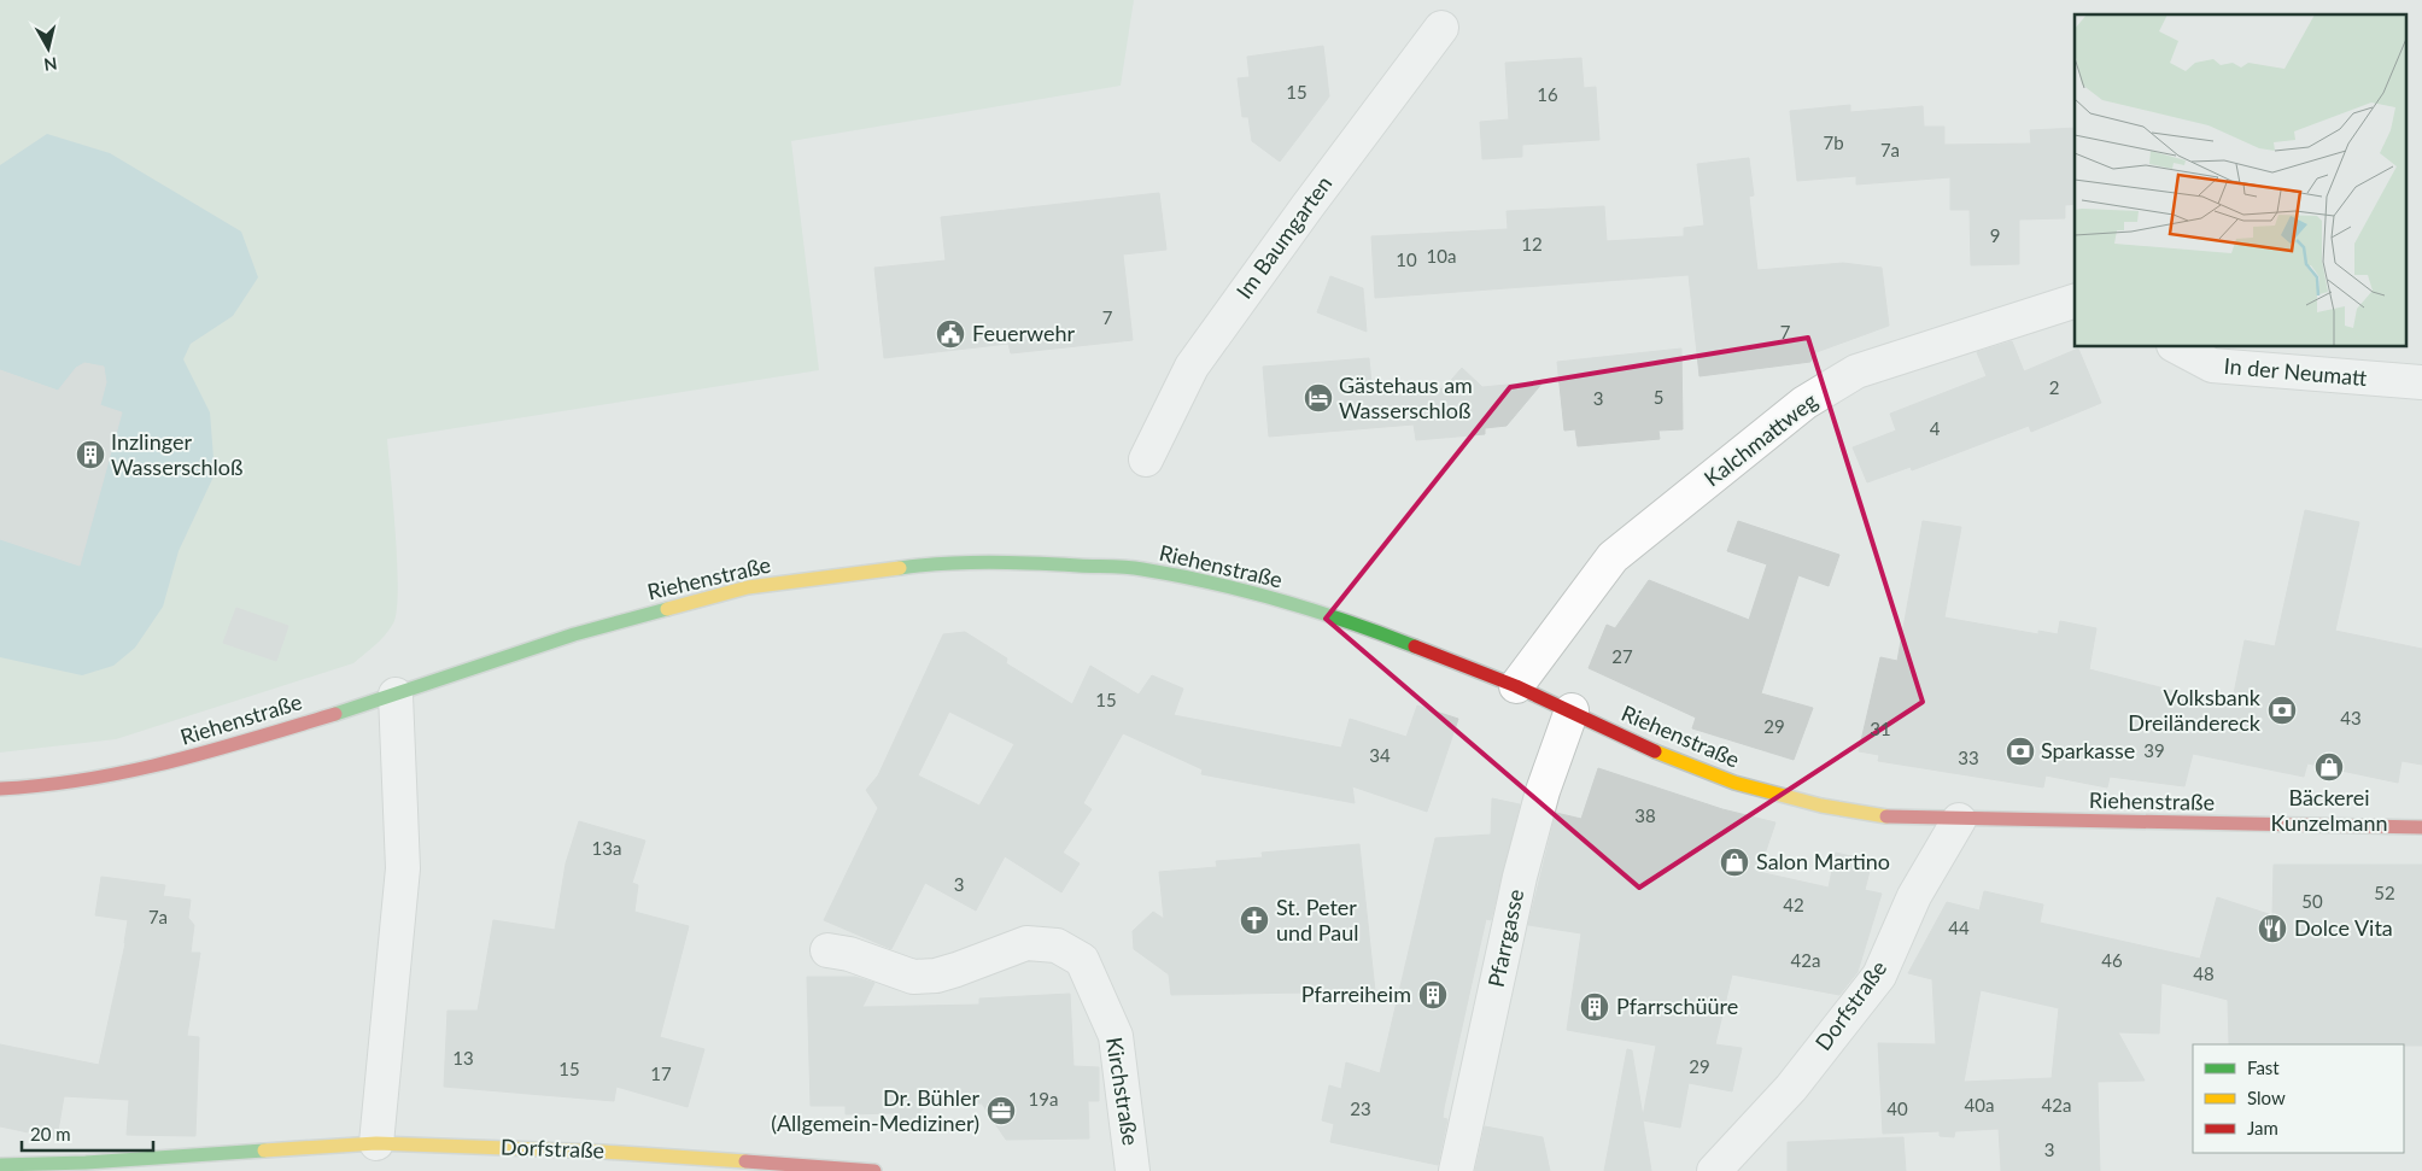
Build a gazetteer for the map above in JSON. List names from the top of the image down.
{
  "streets": {
    "street": [
      "Im Baumgarten",
      "In der Neumatt",
      "Kalchmattweg",
      "Riehenstraße",
      "Pfarrgasse",
      "Dorfstraße",
      "Kirchstraße"
    ]
  },
  "crossings": [
    ["Kalchmattweg", "Riehenstraße"],
    ["Riehenstraße", "Pfarrgasse"],
    ["Riehenstraße", "Dorfstraße"]
  ],
  "places": {
    "public building": ["Feuerwehr"],
    "hotel": ["Gästehaus am Wasserschloß"],
    "building": ["Inzlinger Wasserschloß", "Pfarreiheim", "Pfarrschüüre"],
    "bank": ["Volksbank Dreiländereck", "Sparkasse"],
    "shop": ["Bäckerei Kunzelmann", "Salon Martino"],
    "church": ["St. Peter und Paul"],
    "restaurant": ["Dolce Vita"],
    "office": ["Dr. Bühler (Allgemein-Mediziner)"]
  },
  "house_numbers": [
    "15",
    "16",
    "7b",
    "7a",
    "9",
    "12",
    "10a",
    "10",
    "7",
    "7",
    "2",
    "5",
    "3",
    "4",
    "27",
    "15",
    "43",
    "29",
    "31",
    "39",
    "34",
    "33",
    "38",
    "13a",
    "3",
    "52",
    "50",
    "42",
    "7a",
    "44",
    "42a",
    "46",
    "48",
    "13",
    "29",
    "15",
    "17",
    "19a",
    "40a",
    "42a",
    "23",
    "40",
    "3"
  ],
  "legend": ["Fast", "Slow", "Jam"],
  "scale_bar": "20 m",
  "north": "bottom"
}
